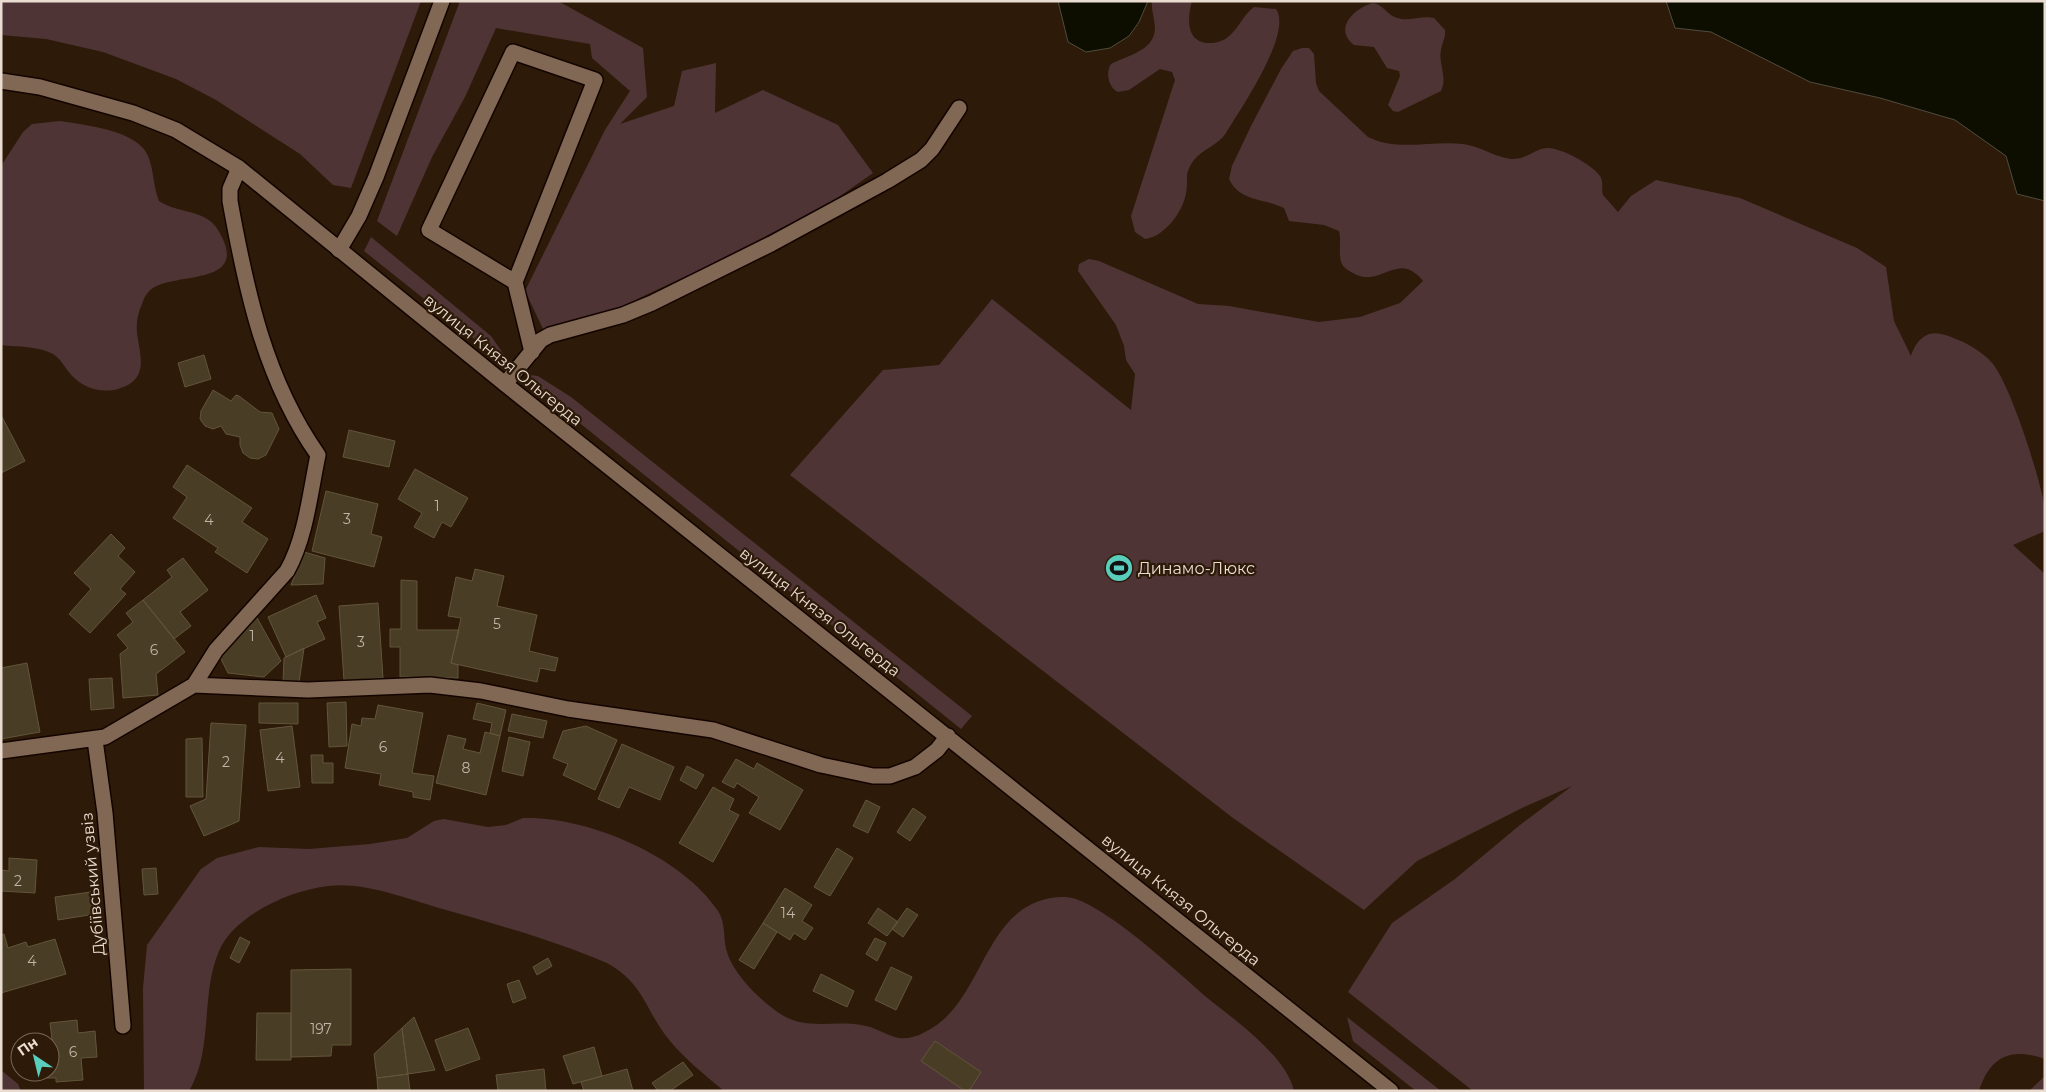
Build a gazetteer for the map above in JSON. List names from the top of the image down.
{
  "streets": {
    "street": ["вулиця Князя Ольгерда", "Дубіївський узвіз"]
  },
  "places": {
    "sports": ["Динамо-Люкс"]
  },
  "house_numbers": [
    "1",
    "3",
    "4",
    "5",
    "1",
    "3",
    "6",
    "6",
    "4",
    "2",
    "8",
    "2",
    "14",
    "4",
    "197",
    "6"
  ],
  "north": "top left"
}
